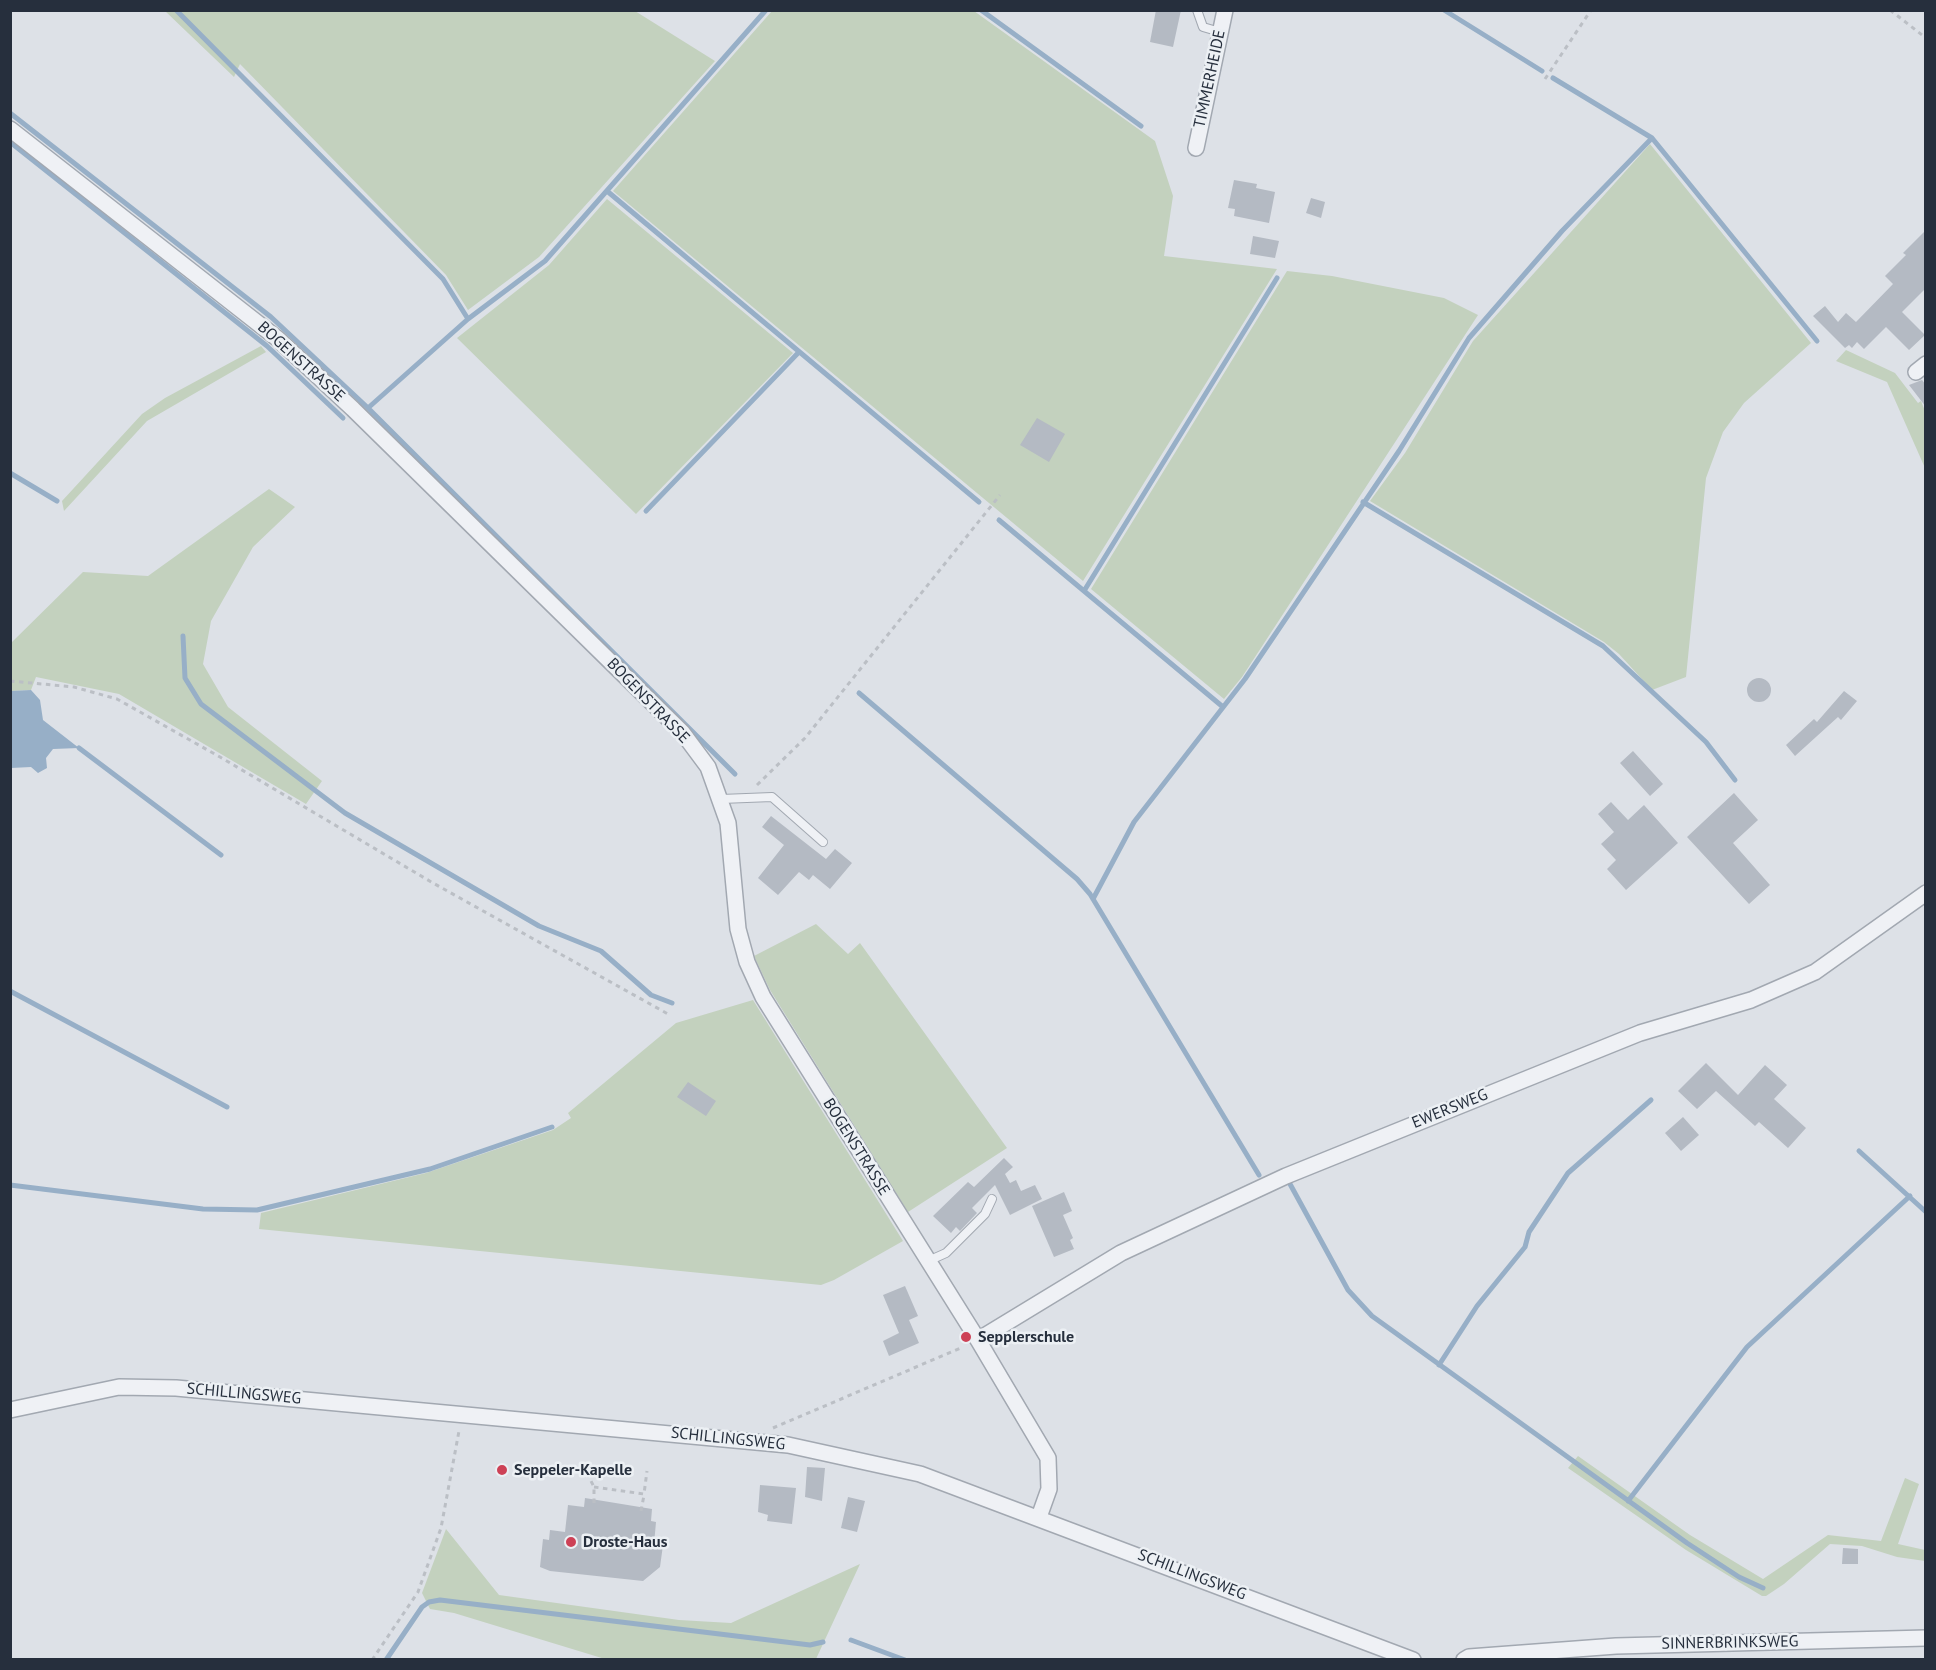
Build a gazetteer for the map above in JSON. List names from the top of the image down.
{
  "streets": {
    "street": [
      "TIMMERHEIDE",
      "BOGENSTRASSE",
      "EWERSWEG",
      "SCHILLINGSWEG",
      "SINNERBRINKSWEG"
    ]
  },
  "crossings": [
    ["BOGENSTRASSE", "EWERSWEG"],
    ["BOGENSTRASSE", "SCHILLINGSWEG"]
  ],
  "places": ["Sepplerschule", "Seppeler-Kapelle", "Droste-Haus"]
}
